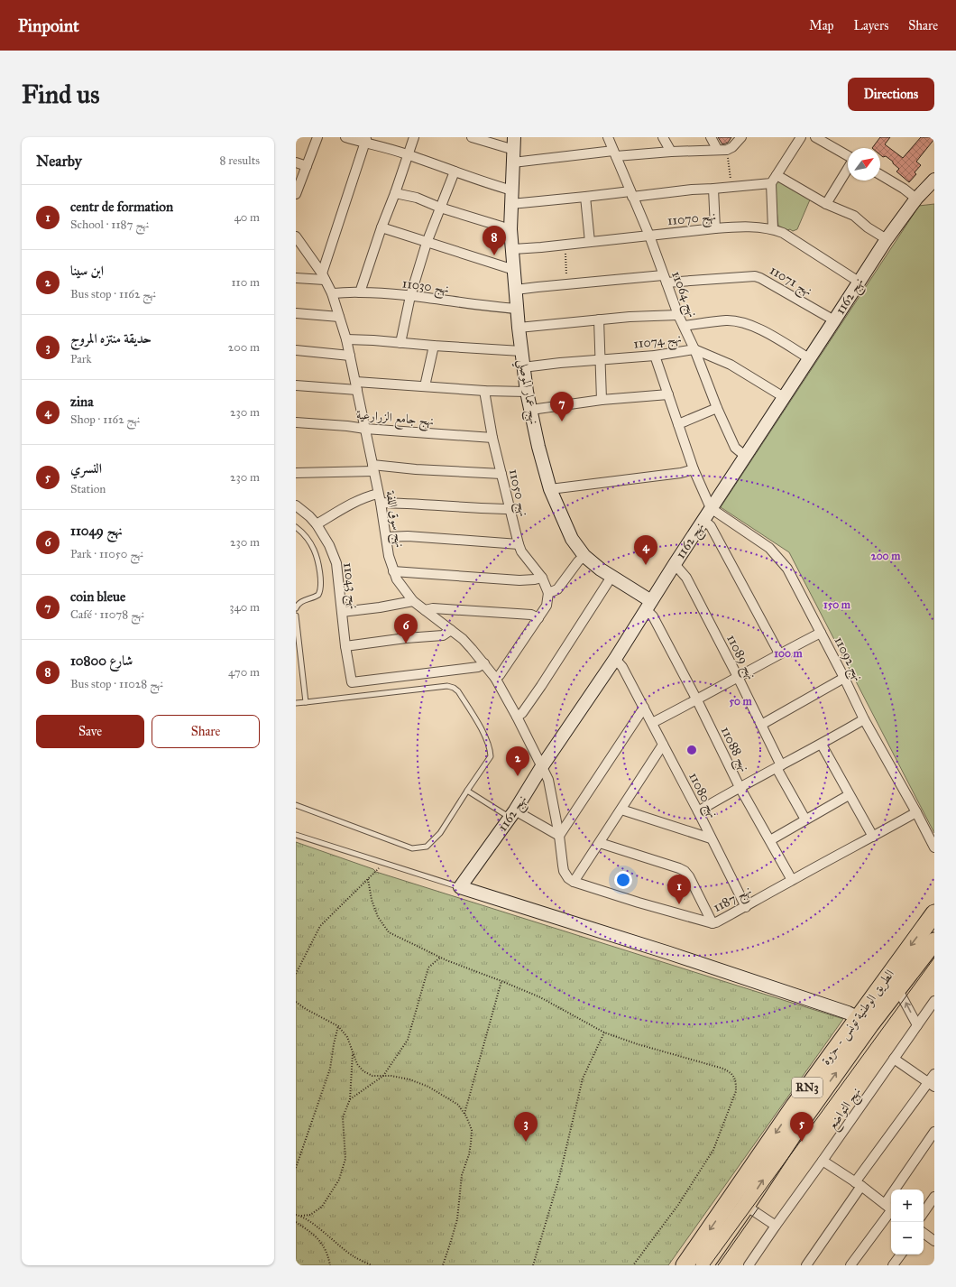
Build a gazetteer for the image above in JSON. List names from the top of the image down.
{
  "streets": {
    "highway": ["الطريق الوطنية تونس - حزوة", "RN3"],
    "street": [
      "نهج 11070",
      "نهج 11071",
      "نهج 11030",
      "نهج 11064",
      "نهج 1162",
      "نهج 11074",
      "نهج عمار الموصلي",
      "نهج جامع الزرارعية",
      "نهج 11050",
      "نهج سوق اللفة",
      "نهج 11043",
      "نهج 11089",
      "نهج 11092",
      "نهج 11088",
      "نهج 11080",
      "نهج 1187",
      "نهج التواضع"
    ]
  },
  "crossings": [
    ["نهج 11070", "نهج 11064"],
    ["نهج 11070", "نهج 1162"],
    ["نهج 11070", "نهج عمار الموصلي"],
    ["نهج 11071", "نهج 11064"],
    ["نهج 11071", "نهج 1162"],
    ["نهج 11071", "نهج عمار الموصلي"],
    ["نهج 11030", "نهج عمار الموصلي"],
    ["نهج 11030", "نهج سوق اللفة"],
    ["نهج 11064", "نهج 1162"],
    ["نهج 11064", "نهج 11074"],
    ["نهج 1162", "نهج 11074"],
    ["نهج 1162", "نهج عمار الموصلي"],
    ["نهج 1162", "نهج سوق اللفة"],
    ["نهج 1162", "نهج 11089"],
    ["نهج 1162", "نهج 11092"],
    ["نهج 1162", "نهج 11088"],
    ["نهج 1162", "نهج 11080"],
    ["نهج 11074", "نهج عمار الموصلي"],
    ["نهج عمار الموصلي", "نهج 11088"],
    ["نهج جامع الزرارعية", "نهج 11050"],
    ["نهج جامع الزرارعية", "نهج سوق اللفة"],
    ["نهج سوق اللفة", "نهج 11043"],
    ["نهج 11092", "نهج 1187"],
    ["نهج 11088", "نهج 1187"],
    ["نهج 11080", "نهج 1187"]
  ],
  "north": "top right",
  "page": {
    "header": "Pinpoint",
    "nav": ["Map", "Layers", "Share"],
    "buttons": [
      "Directions",
      ["Save", "Share"]
    ],
    "title": "Find us",
    "heading": ["Nearby", "8 results"],
    "list": [
      {
        "mark": "1",
        "name": "centr de formation",
        "note": "School · نهج 1187",
        "value": "40 m"
      },
      {
        "mark": "2",
        "name": "ابن سينا",
        "note": "Bus stop · نهج 1162",
        "value": "110 m"
      },
      {
        "mark": "3",
        "name": "حديقة منتزه المروج",
        "note": "Park",
        "value": "200 m"
      },
      {
        "mark": "4",
        "name": "zina",
        "note": "Shop · نهج 1162",
        "value": "230 m"
      },
      {
        "mark": "5",
        "name": "النسري",
        "note": "Station",
        "value": "230 m"
      },
      {
        "mark": "6",
        "name": "نهج 11049",
        "note": "Park · نهج 11050",
        "value": "230 m"
      },
      {
        "mark": "7",
        "name": "coin bleue",
        "note": "Café · نهج 11078",
        "value": "340 m"
      },
      {
        "mark": "8",
        "name": "10800 شارع",
        "note": "Bus stop · نهج 11028",
        "value": "470 m"
      }
    ],
    "pins": [
      "8",
      "7",
      "4",
      "6",
      "2",
      "1",
      "3",
      "5"
    ],
    "map_buttons": ["+", "−"]
  },
  "rings": [
    "200 m",
    "150 m",
    "100 m",
    "50 m"
  ]
}
